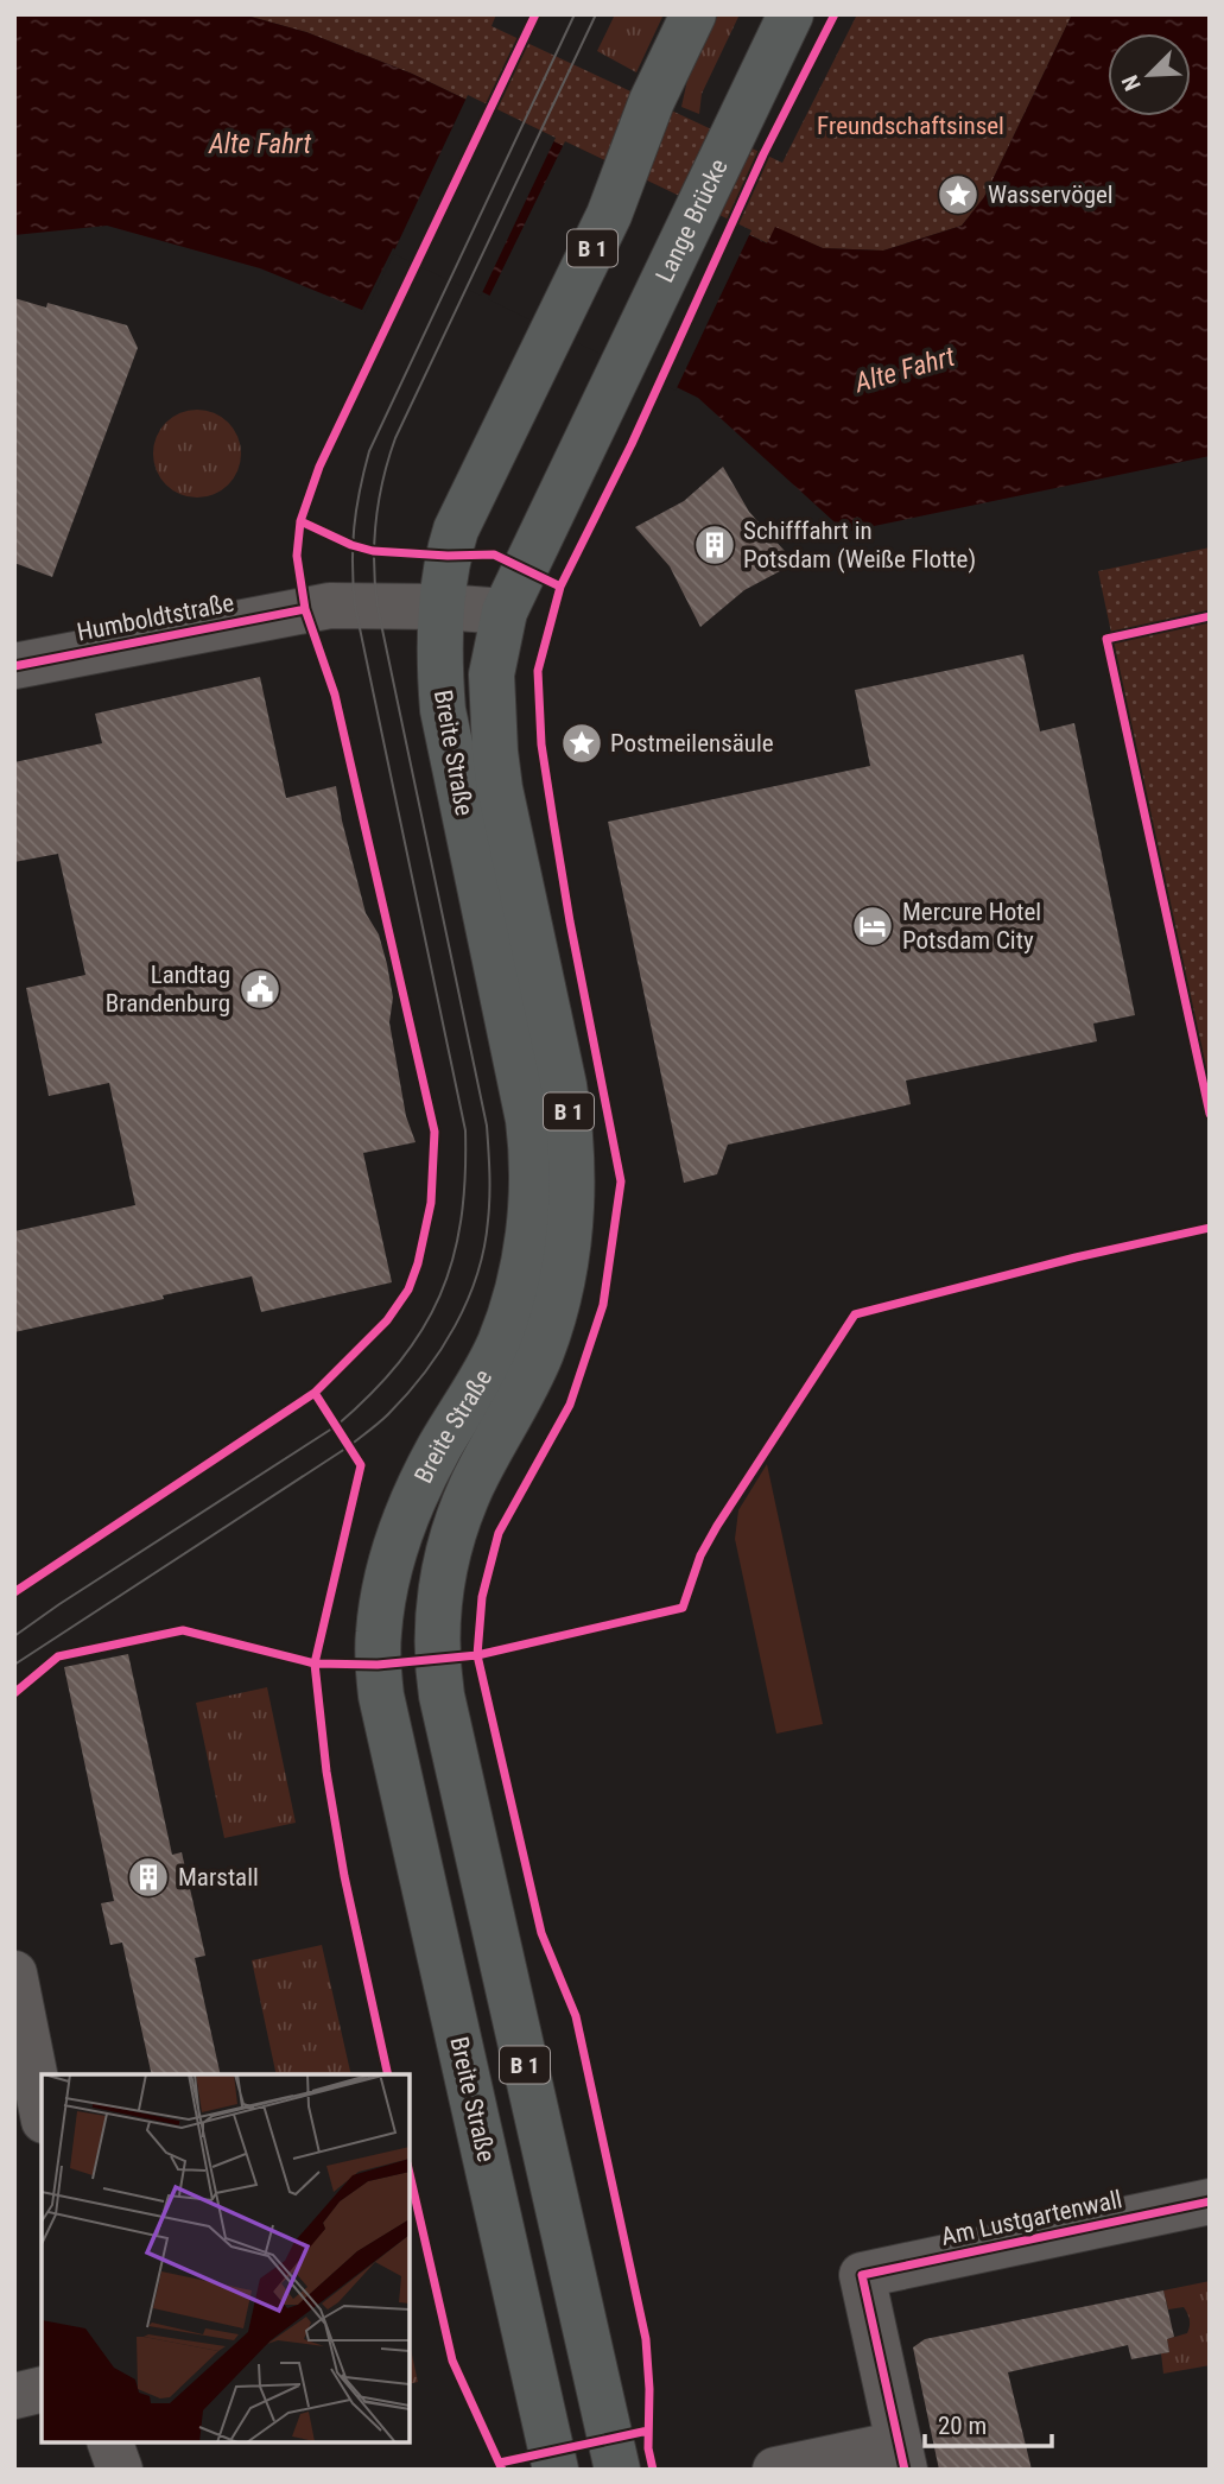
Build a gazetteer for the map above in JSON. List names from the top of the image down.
{
  "streets": {
    "main road": ["Lange Brücke", "B 1", "Breite Straße"],
    "street": ["Humboldtstraße", "Am Lustgartenwall"]
  },
  "crossings": [
    ["Lange Brücke", "Breite Straße"],
    ["Humboldtstraße", "Breite Straße"]
  ],
  "water": ["Alte Fahrt"],
  "parks": ["Freundschaftsinsel"],
  "places": {
    "place": ["Wasservögel", "Postmeilensäule"],
    "building": ["Schifffahrt in Potsdam (Weiße Flotte)", "Marstall"],
    "hotel": ["Mercure Hotel Potsdam City"],
    "public building": ["Landtag Brandenburg"]
  },
  "scale_bar": "20 m",
  "north": "bottom left"
}
